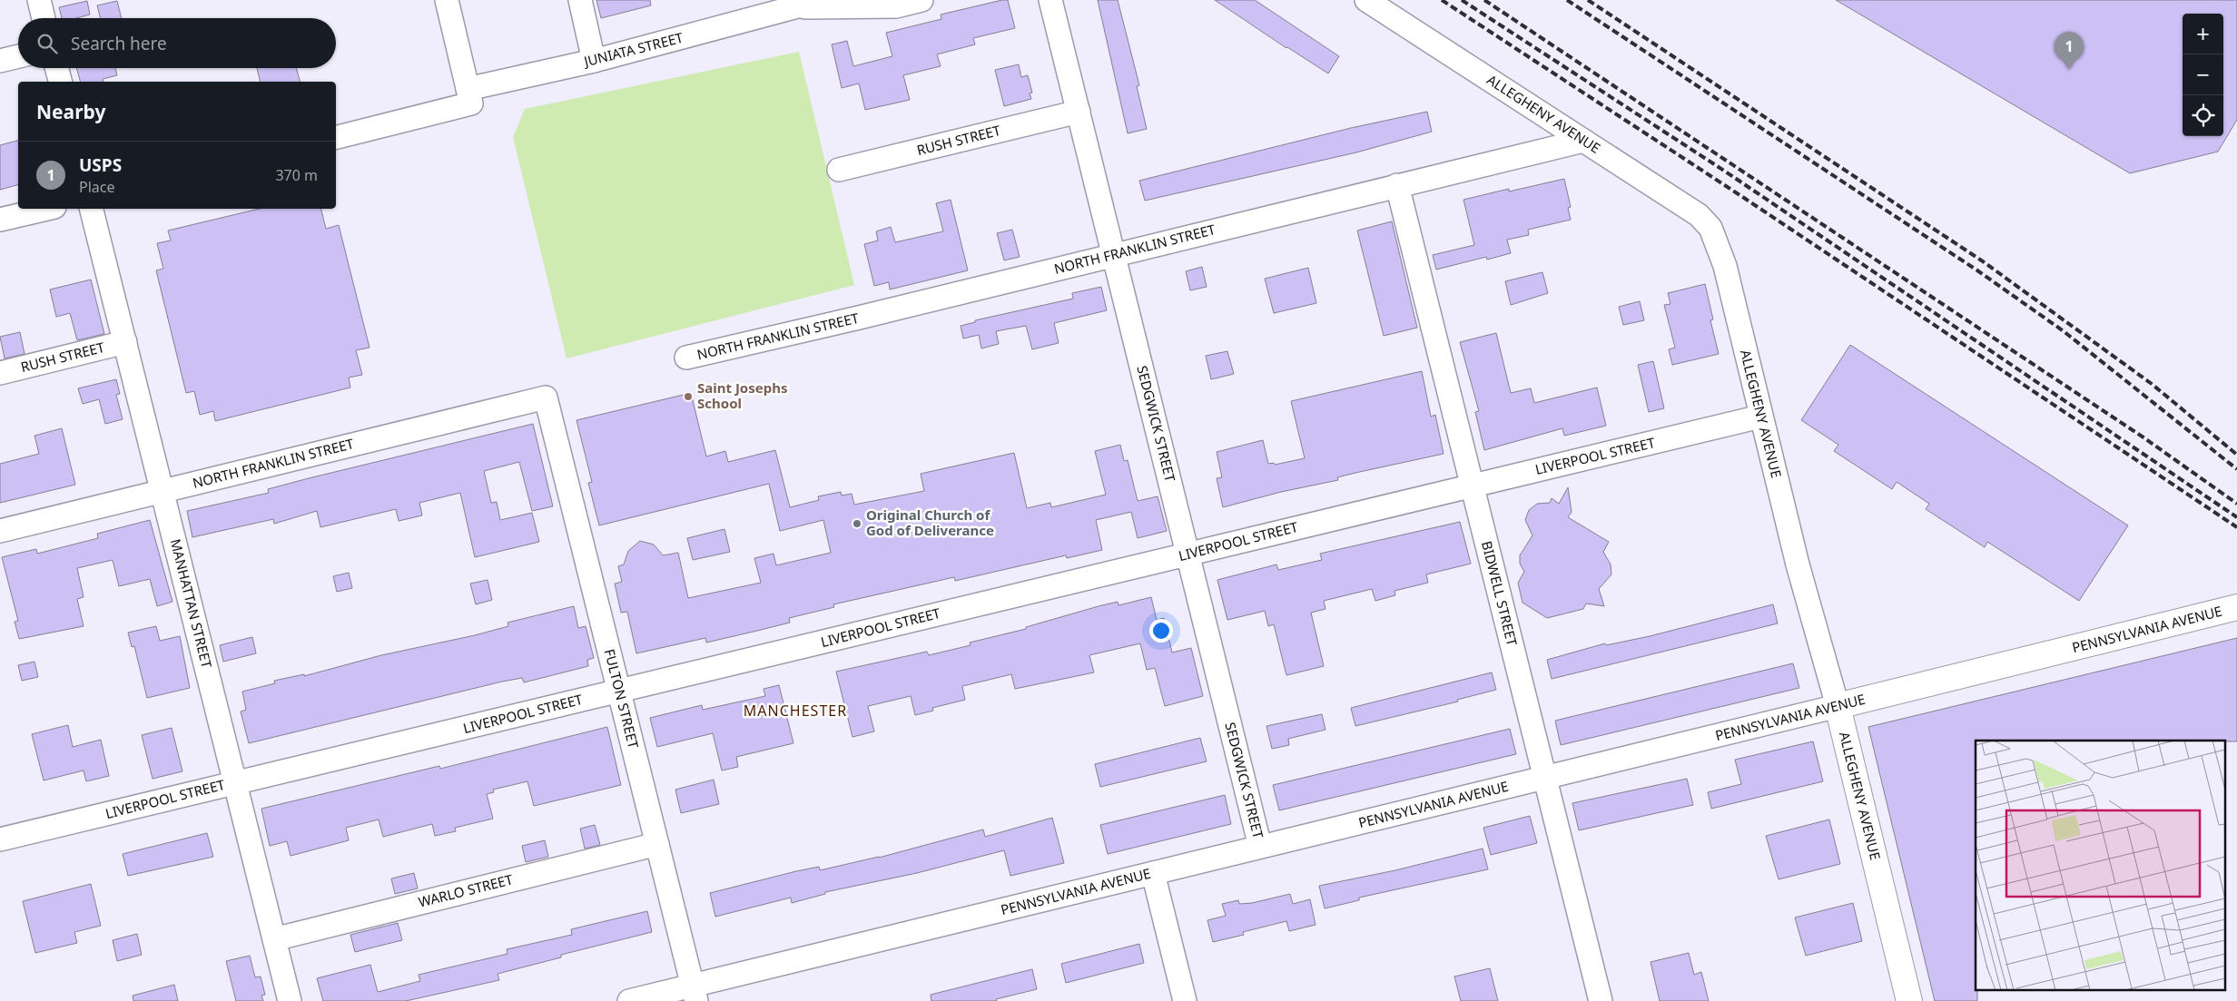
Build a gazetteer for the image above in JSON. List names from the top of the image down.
{
  "streets": {
    "street": [
      "JUNIATA STREET",
      "ALLEGHENY AVENUE",
      "RUSH STREET",
      "NORTH FRANKLIN STREET",
      "SEDGWICK STREET",
      "LIVERPOOL STREET",
      "BIDWELL STREET",
      "MANHATTAN STREET",
      "PENNSYLVANIA AVENUE",
      "FULTON STREET",
      "WARLO STREET"
    ]
  },
  "crossings": [
    ["ALLEGHENY AVENUE", "NORTH FRANKLIN STREET"],
    ["ALLEGHENY AVENUE", "LIVERPOOL STREET"],
    ["ALLEGHENY AVENUE", "PENNSYLVANIA AVENUE"],
    ["RUSH STREET", "SEDGWICK STREET"],
    ["RUSH STREET", "MANHATTAN STREET"],
    ["NORTH FRANKLIN STREET", "SEDGWICK STREET"],
    ["NORTH FRANKLIN STREET", "BIDWELL STREET"],
    ["NORTH FRANKLIN STREET", "MANHATTAN STREET"],
    ["NORTH FRANKLIN STREET", "FULTON STREET"],
    ["SEDGWICK STREET", "LIVERPOOL STREET"],
    ["SEDGWICK STREET", "PENNSYLVANIA AVENUE"],
    ["LIVERPOOL STREET", "BIDWELL STREET"],
    ["LIVERPOOL STREET", "MANHATTAN STREET"],
    ["LIVERPOOL STREET", "FULTON STREET"],
    ["BIDWELL STREET", "PENNSYLVANIA AVENUE"],
    ["MANHATTAN STREET", "WARLO STREET"],
    ["PENNSYLVANIA AVENUE", "FULTON STREET"],
    ["FULTON STREET", "WARLO STREET"]
  ],
  "districts": ["MANCHESTER"],
  "places": ["Saint Josephs School", "Original Church of God of Deliverance"],
  "page": {
    "map_buttons": ["+", "−"],
    "search": "Search here",
    "pins": "1",
    "heading": "Nearby",
    "list": [
      {
        "mark": "1",
        "name": "USPS",
        "note": "Place",
        "value": "370 m"
      }
    ]
  }
}
